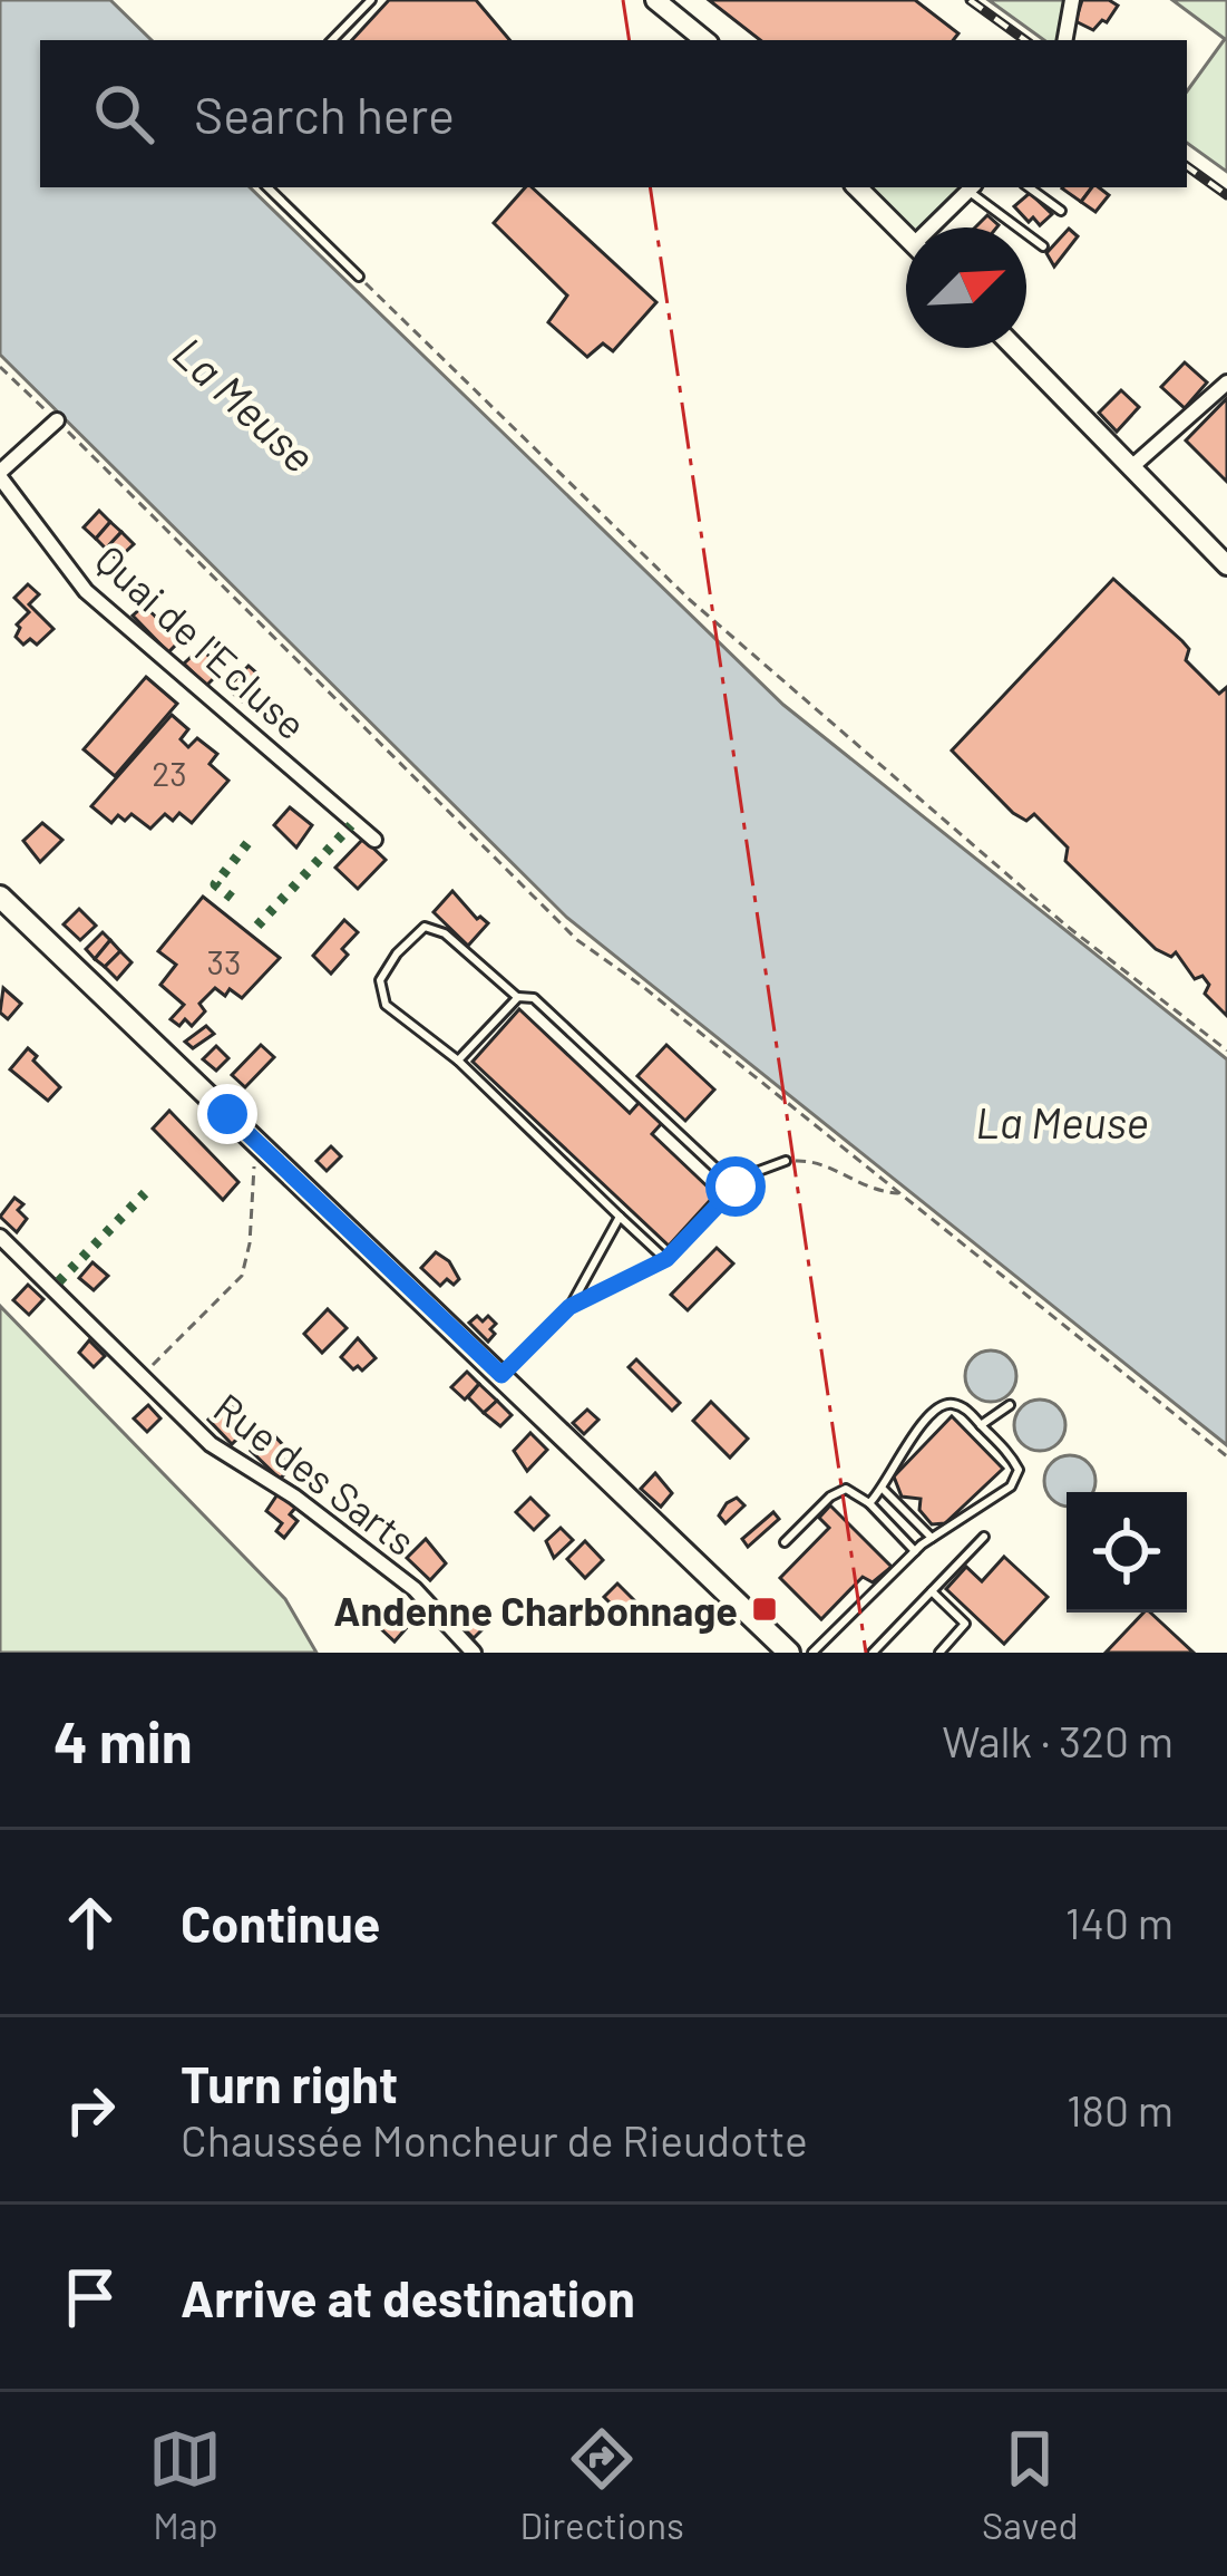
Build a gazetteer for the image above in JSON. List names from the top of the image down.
{
  "streets": {
    "street": ["Quai de l'Ecluse", "Rue des Sarts"]
  },
  "water": ["La Meuse"],
  "places": {
    "transit": ["Andenne Charbonnage"]
  },
  "house_numbers": ["23", "33"],
  "north": "top right",
  "page": {
    "search": "Search here",
    "heading": ["4 min", "Walk · 320 m"],
    "list": [
      ["Continue", "140 m"],
      ["Turn right", "Chaussée Moncheur de Rieudotte", "180 m"],
      "Arrive at destination"
    ],
    "nav": ["Map", "Directions", "Saved"]
  }
}
